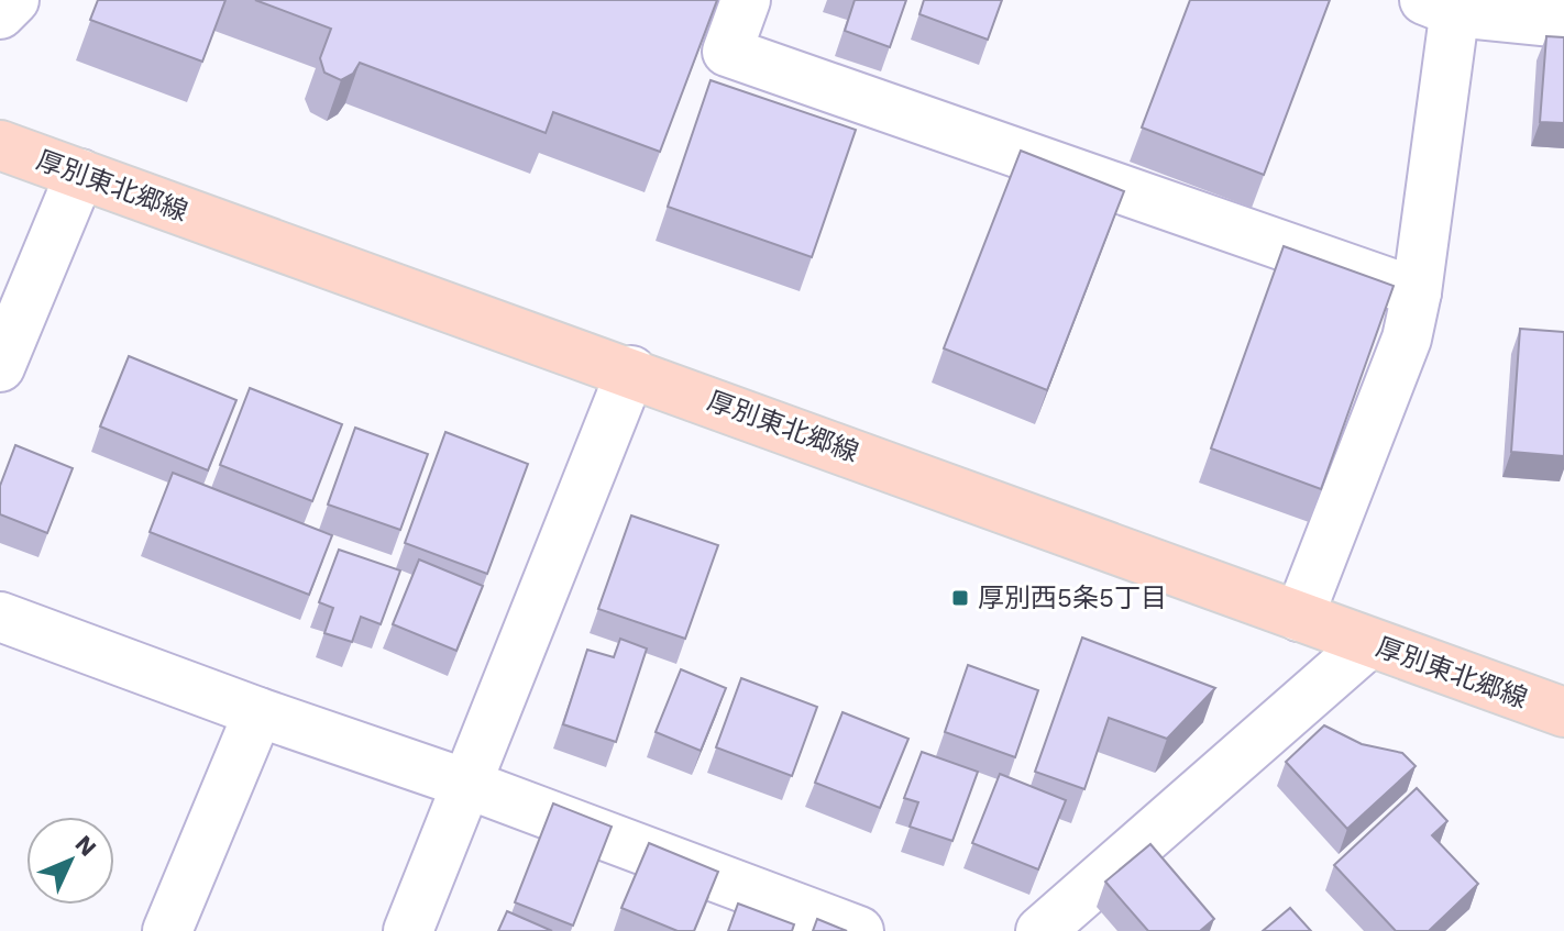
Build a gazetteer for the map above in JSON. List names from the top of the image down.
{
  "streets": {
    "main road": ["厚別東北郷線"]
  },
  "places": {
    "transit": ["厚別西5条5丁目"]
  },
  "north": "top right"
}
